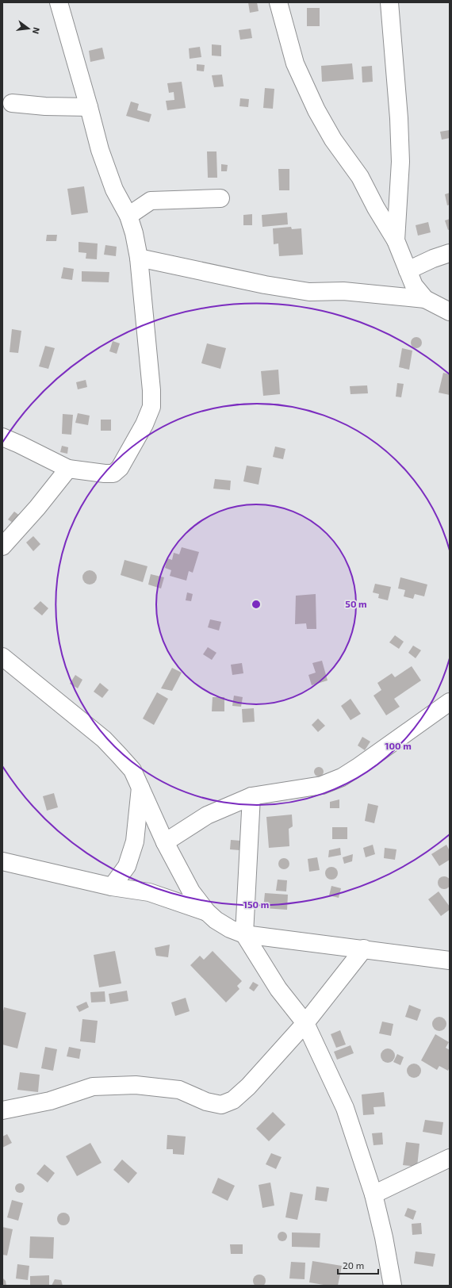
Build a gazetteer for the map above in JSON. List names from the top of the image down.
{
  "scale_bar": "20 m",
  "north": "right",
  "rings": ["50 m", "100 m", "150 m"]
}
